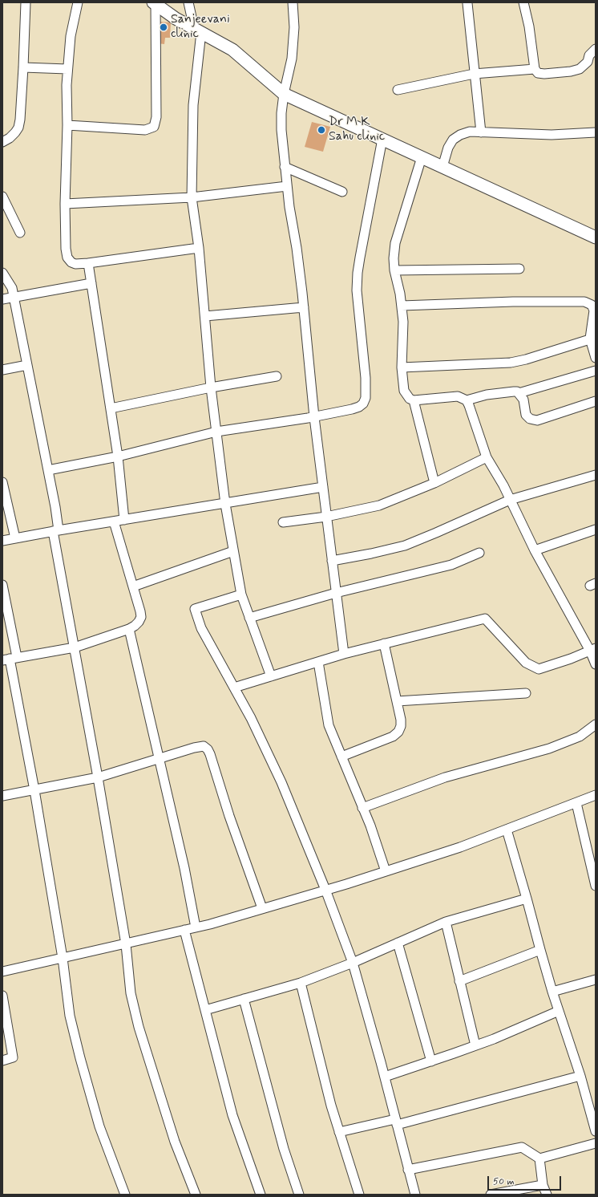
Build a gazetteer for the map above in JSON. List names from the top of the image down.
{
  "places": ["Sanjeevani clinic", "Dr M K Sahu clinic"],
  "scale_bar": "50 m"
}
